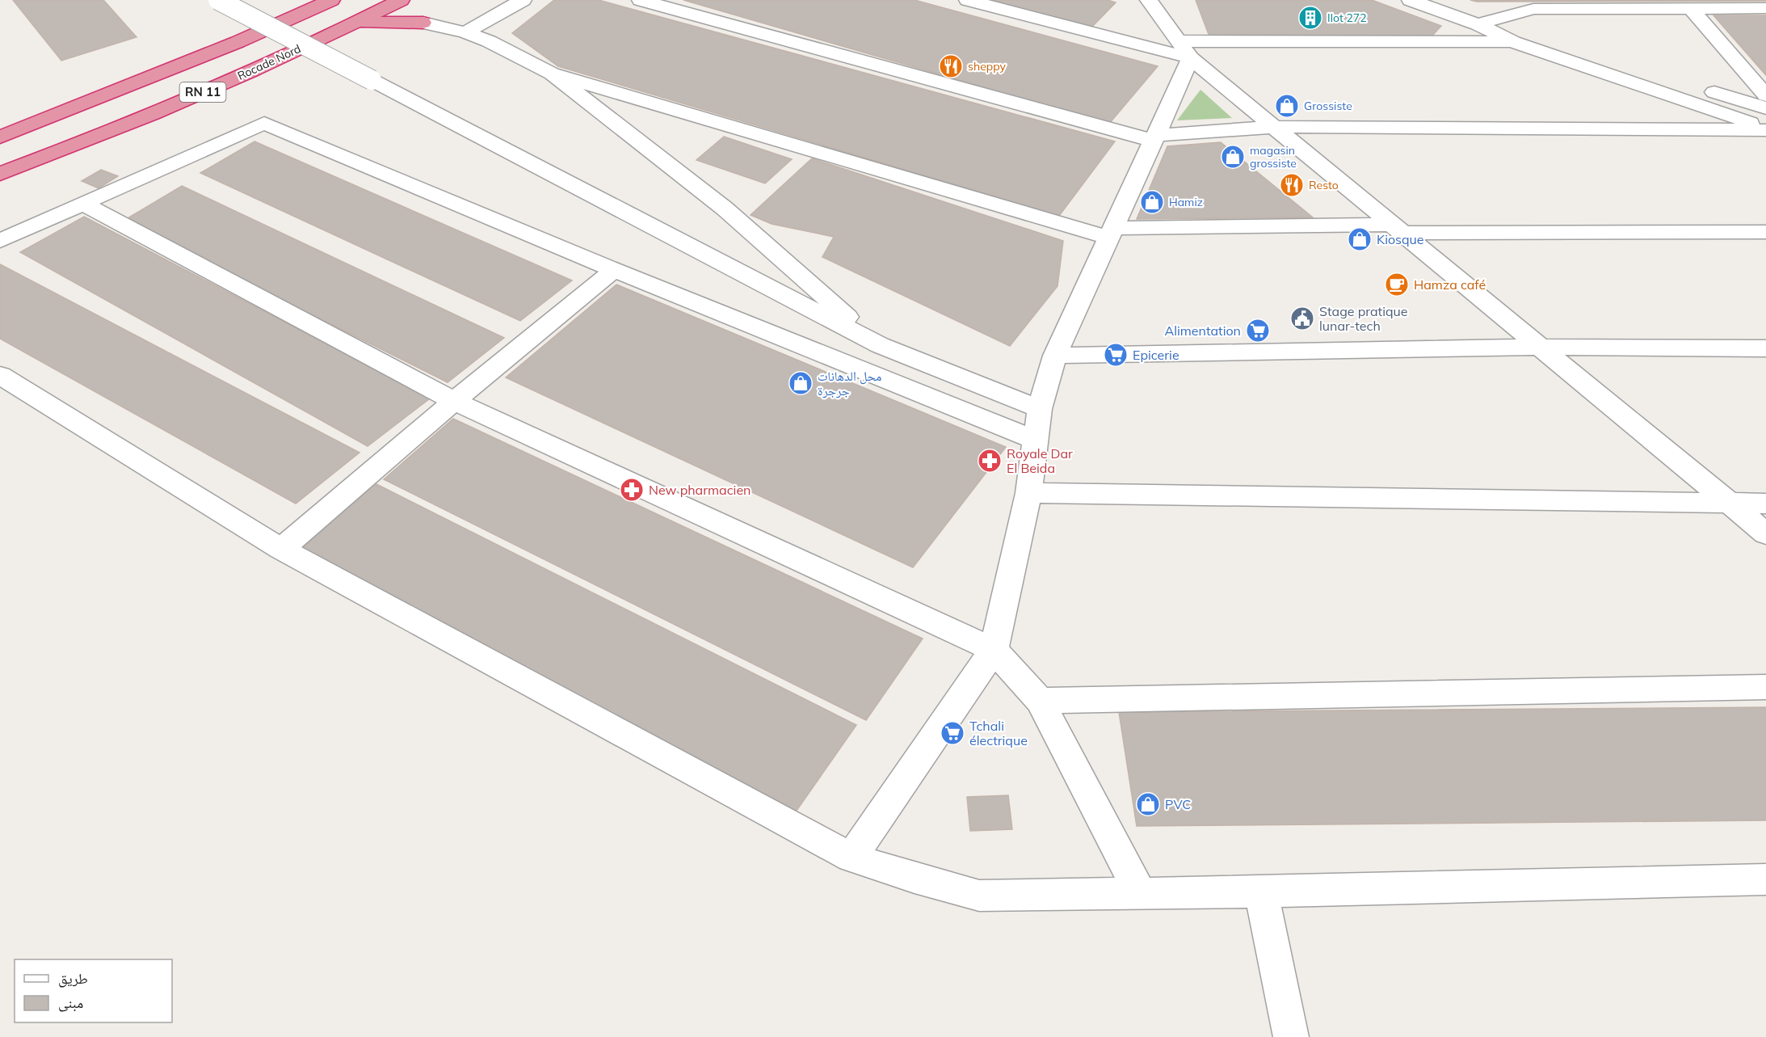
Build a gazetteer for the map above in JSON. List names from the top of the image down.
{
  "streets": {
    "highway": ["Rocade Nord", "RN 11"]
  },
  "places": {
    "building": ["Ilot 272"],
    "restaurant": ["sheppy", "Resto"],
    "shop": [
      "Grossiste",
      "magasin grossiste",
      "Hamiz",
      "Kiosque",
      "محل الدهانات جرجرة",
      "PVC"
    ],
    "cafe": ["Hamza café"],
    "public building": ["Stage pratique lunar-tech"],
    "supermarket": ["Alimentation", "Epicerie", "Tchali électrique"],
    "pharmacy": ["Royale Dar El Beida", "New pharmacien"]
  },
  "legend": ["طريق", "مبنى"]
}
